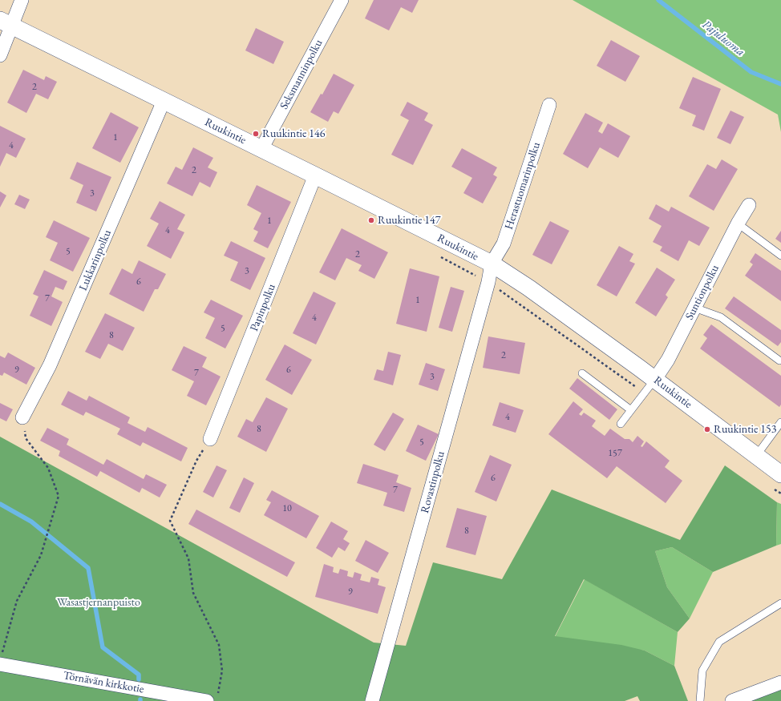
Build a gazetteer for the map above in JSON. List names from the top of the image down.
{
  "streets": {
    "street": [
      "Seksmanninpolku",
      "Ruukintie",
      "Herastuomarinpolku",
      "Lukkarinpolku",
      "Suntionpolku",
      "Papinpolku",
      "Rovastinpolku",
      "Törnävän kirkkotie"
    ]
  },
  "crossings": [
    ["Seksmanninpolku", "Ruukintie"],
    ["Ruukintie", "Herastuomarinpolku"],
    ["Ruukintie", "Lukkarinpolku"],
    ["Ruukintie", "Suntionpolku"],
    ["Ruukintie", "Papinpolku"],
    ["Ruukintie", "Rovastinpolku"],
    ["Herastuomarinpolku", "Rovastinpolku"]
  ],
  "water": ["Pajuluoma"],
  "parks": ["Wasastjernanpuisto"],
  "places": ["Ruukintie 146", "Ruukintie 147", "Ruukintie 153"],
  "house_numbers": [
    "2",
    "1",
    "4",
    "2",
    "3",
    "1",
    "4",
    "5",
    "2",
    "3",
    "6",
    "7",
    "1",
    "4",
    "5",
    "8",
    "2",
    "9",
    "6",
    "7",
    "3",
    "4",
    "8",
    "5",
    "157",
    "6",
    "7",
    "10",
    "8",
    "9"
  ]
}
